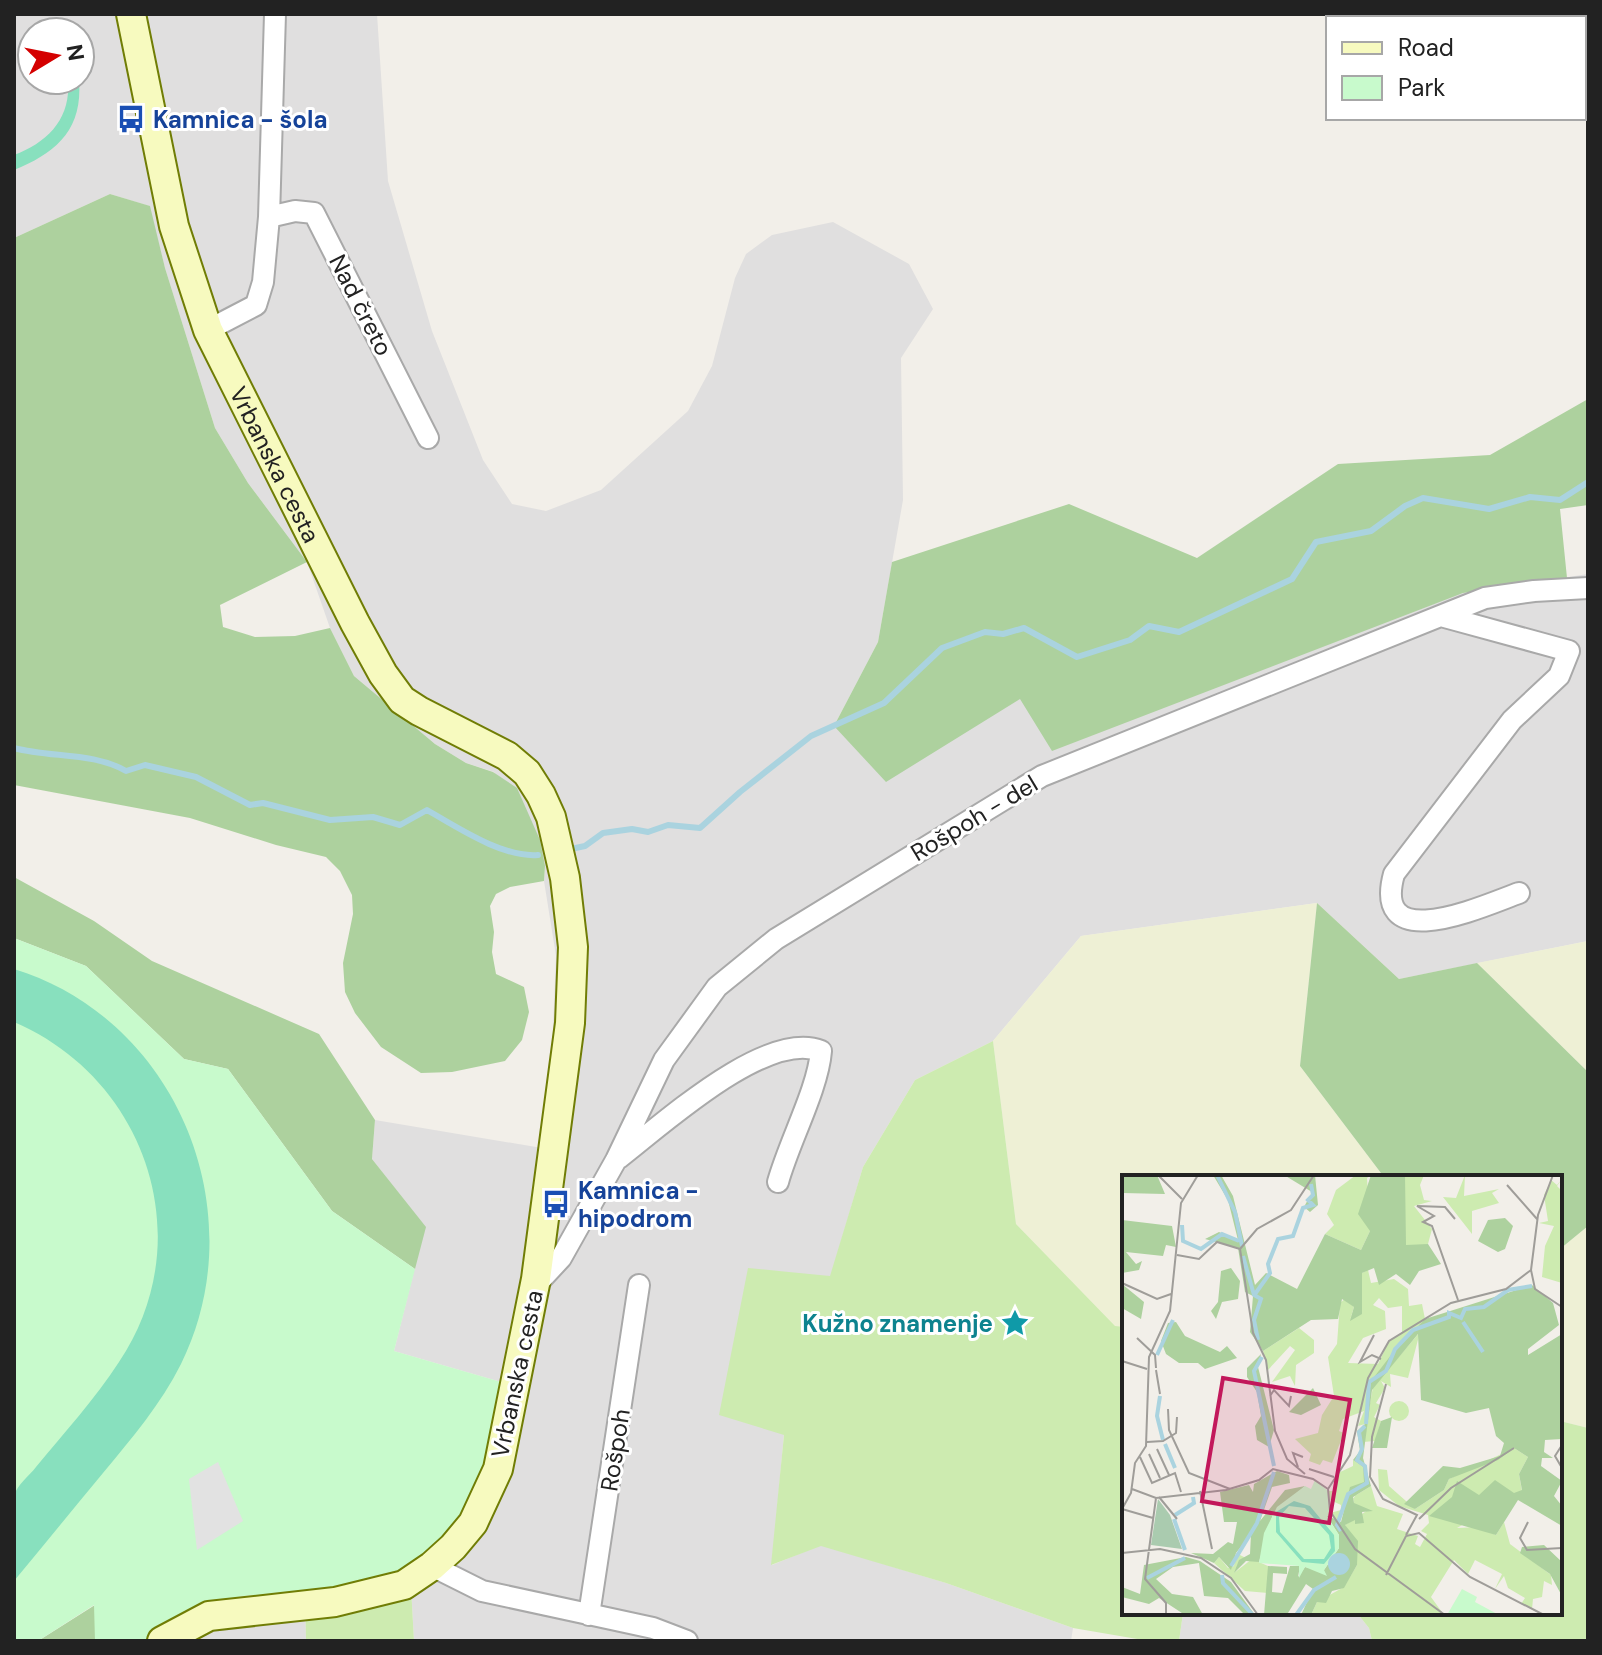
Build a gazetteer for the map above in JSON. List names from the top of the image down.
{
  "streets": {
    "street": [
      "Nad čreto",
      "Vrbanska cesta",
      "Rošpoh - del",
      "Rošpoh"
    ]
  },
  "crossings": [
    ["Vrbanska cesta", "Rošpoh - del"]
  ],
  "places": {
    "bus stop": ["Kamnica - šola", "Kamnica - hipodrom"],
    "place": ["Kužno znamenje"]
  },
  "legend": ["Road", "Park"],
  "north": "right"
}
